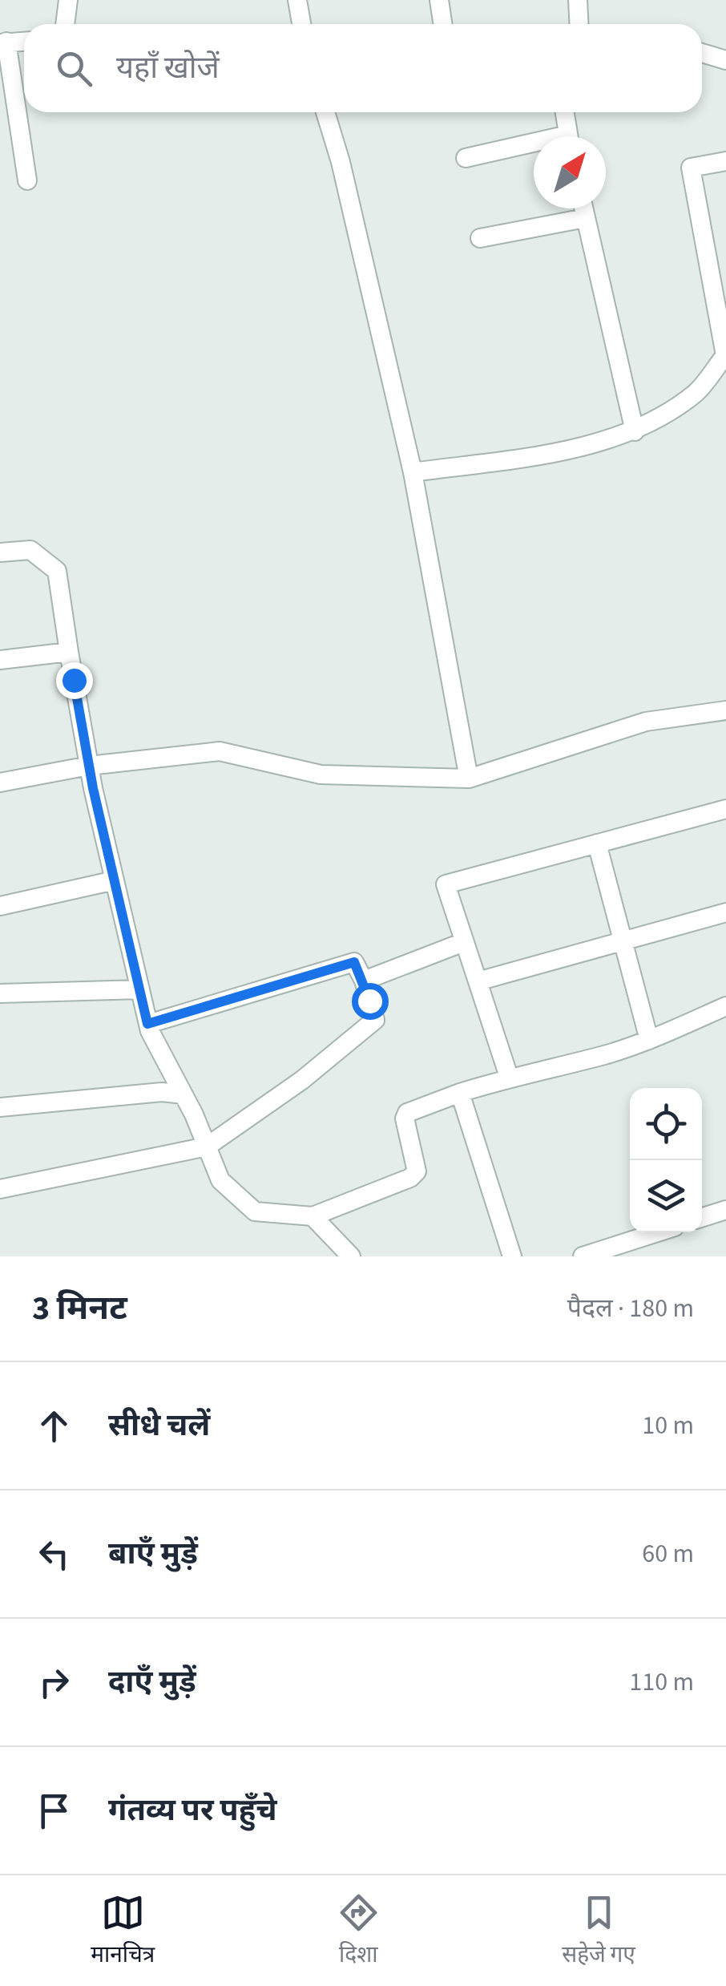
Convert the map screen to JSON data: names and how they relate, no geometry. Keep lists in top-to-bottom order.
{
  "north": "top right",
  "page": {
    "search": "यहाँ खोजें",
    "heading": ["3 मिनट", "पैदल · 180 m"],
    "list": [
      ["सीधे चलें", "10 m"],
      ["बाएँ मुड़ें", "60 m"],
      ["दाएँ मुड़ें", "110 m"],
      "गंतव्य पर पहुँचे"
    ],
    "nav": ["मानचित्र", "दिशा", "सहेजे गए"]
  }
}
